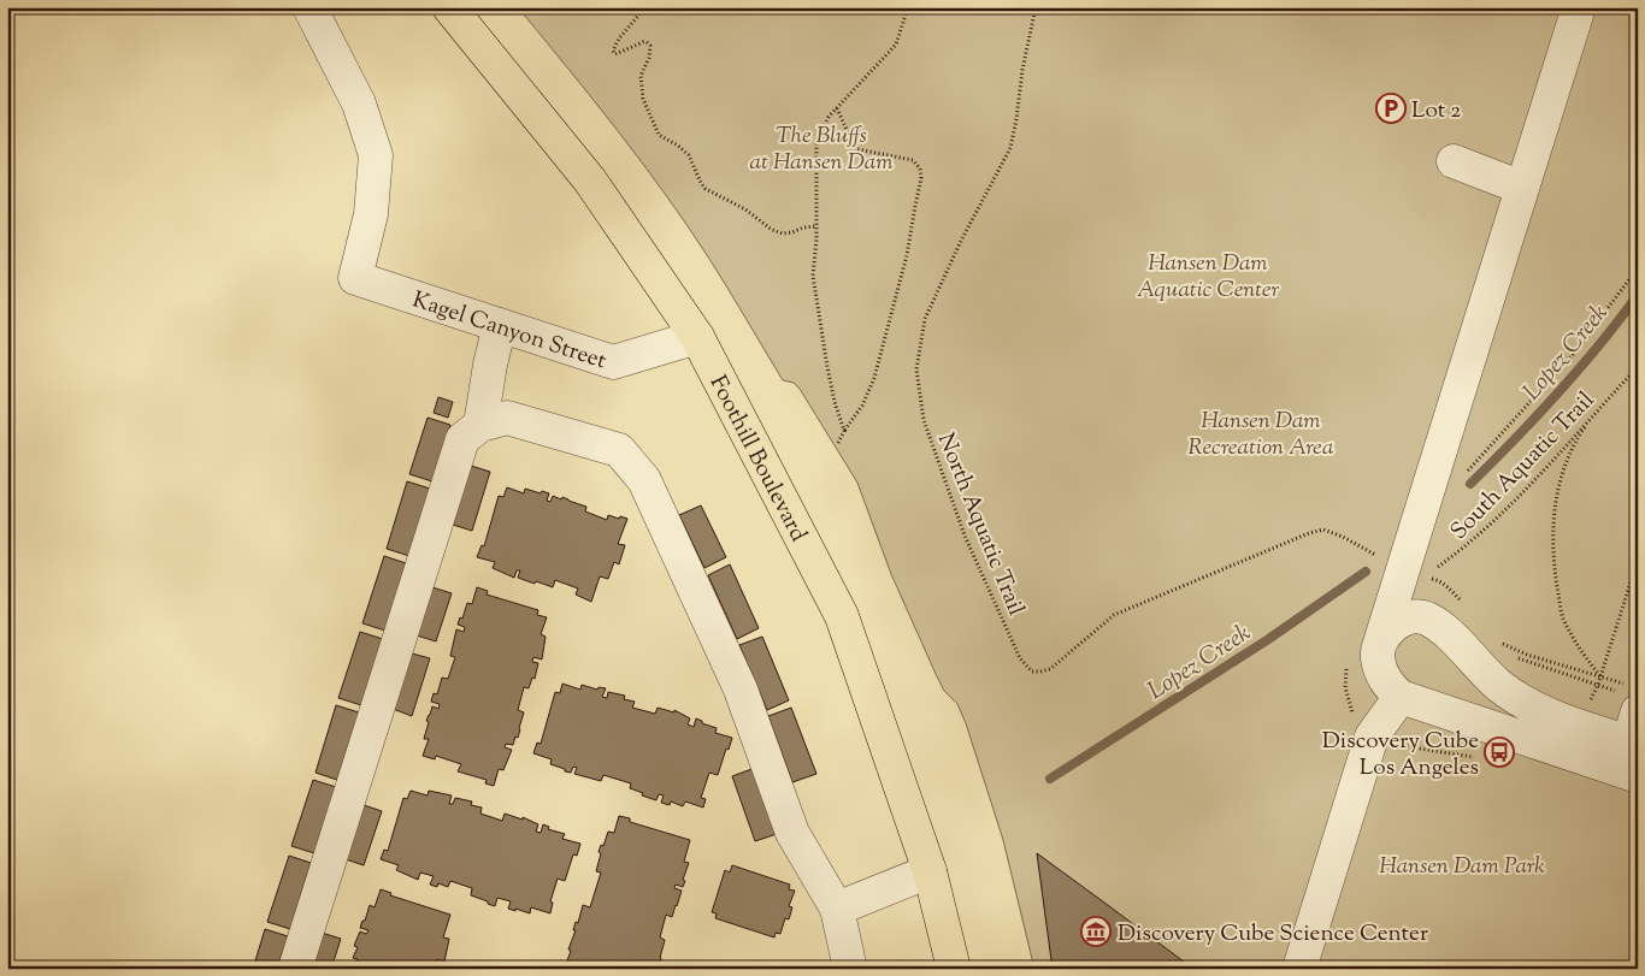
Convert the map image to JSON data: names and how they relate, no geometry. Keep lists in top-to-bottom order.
{
  "streets": {
    "main road": ["Foothill Boulevard"],
    "street": ["Kagel Canyon Street"],
    "path": ["South Aquatic Trail", "North Aquatic Trail"]
  },
  "crossings": [
    ["Kagel Canyon Street", "Foothill Boulevard"]
  ],
  "water": ["Lopez Creek"],
  "parks": [
    "The Bluffs at Hansen Dam",
    "Hansen Dam Aquatic Center",
    "Hansen Dam Recreation Area",
    "Hansen Dam Park"
  ],
  "places": {
    "parking": ["Lot 2"],
    "bus stop": ["Discovery Cube Los Angeles"],
    "museum": ["Discovery Cube Science Center"]
  }
}
